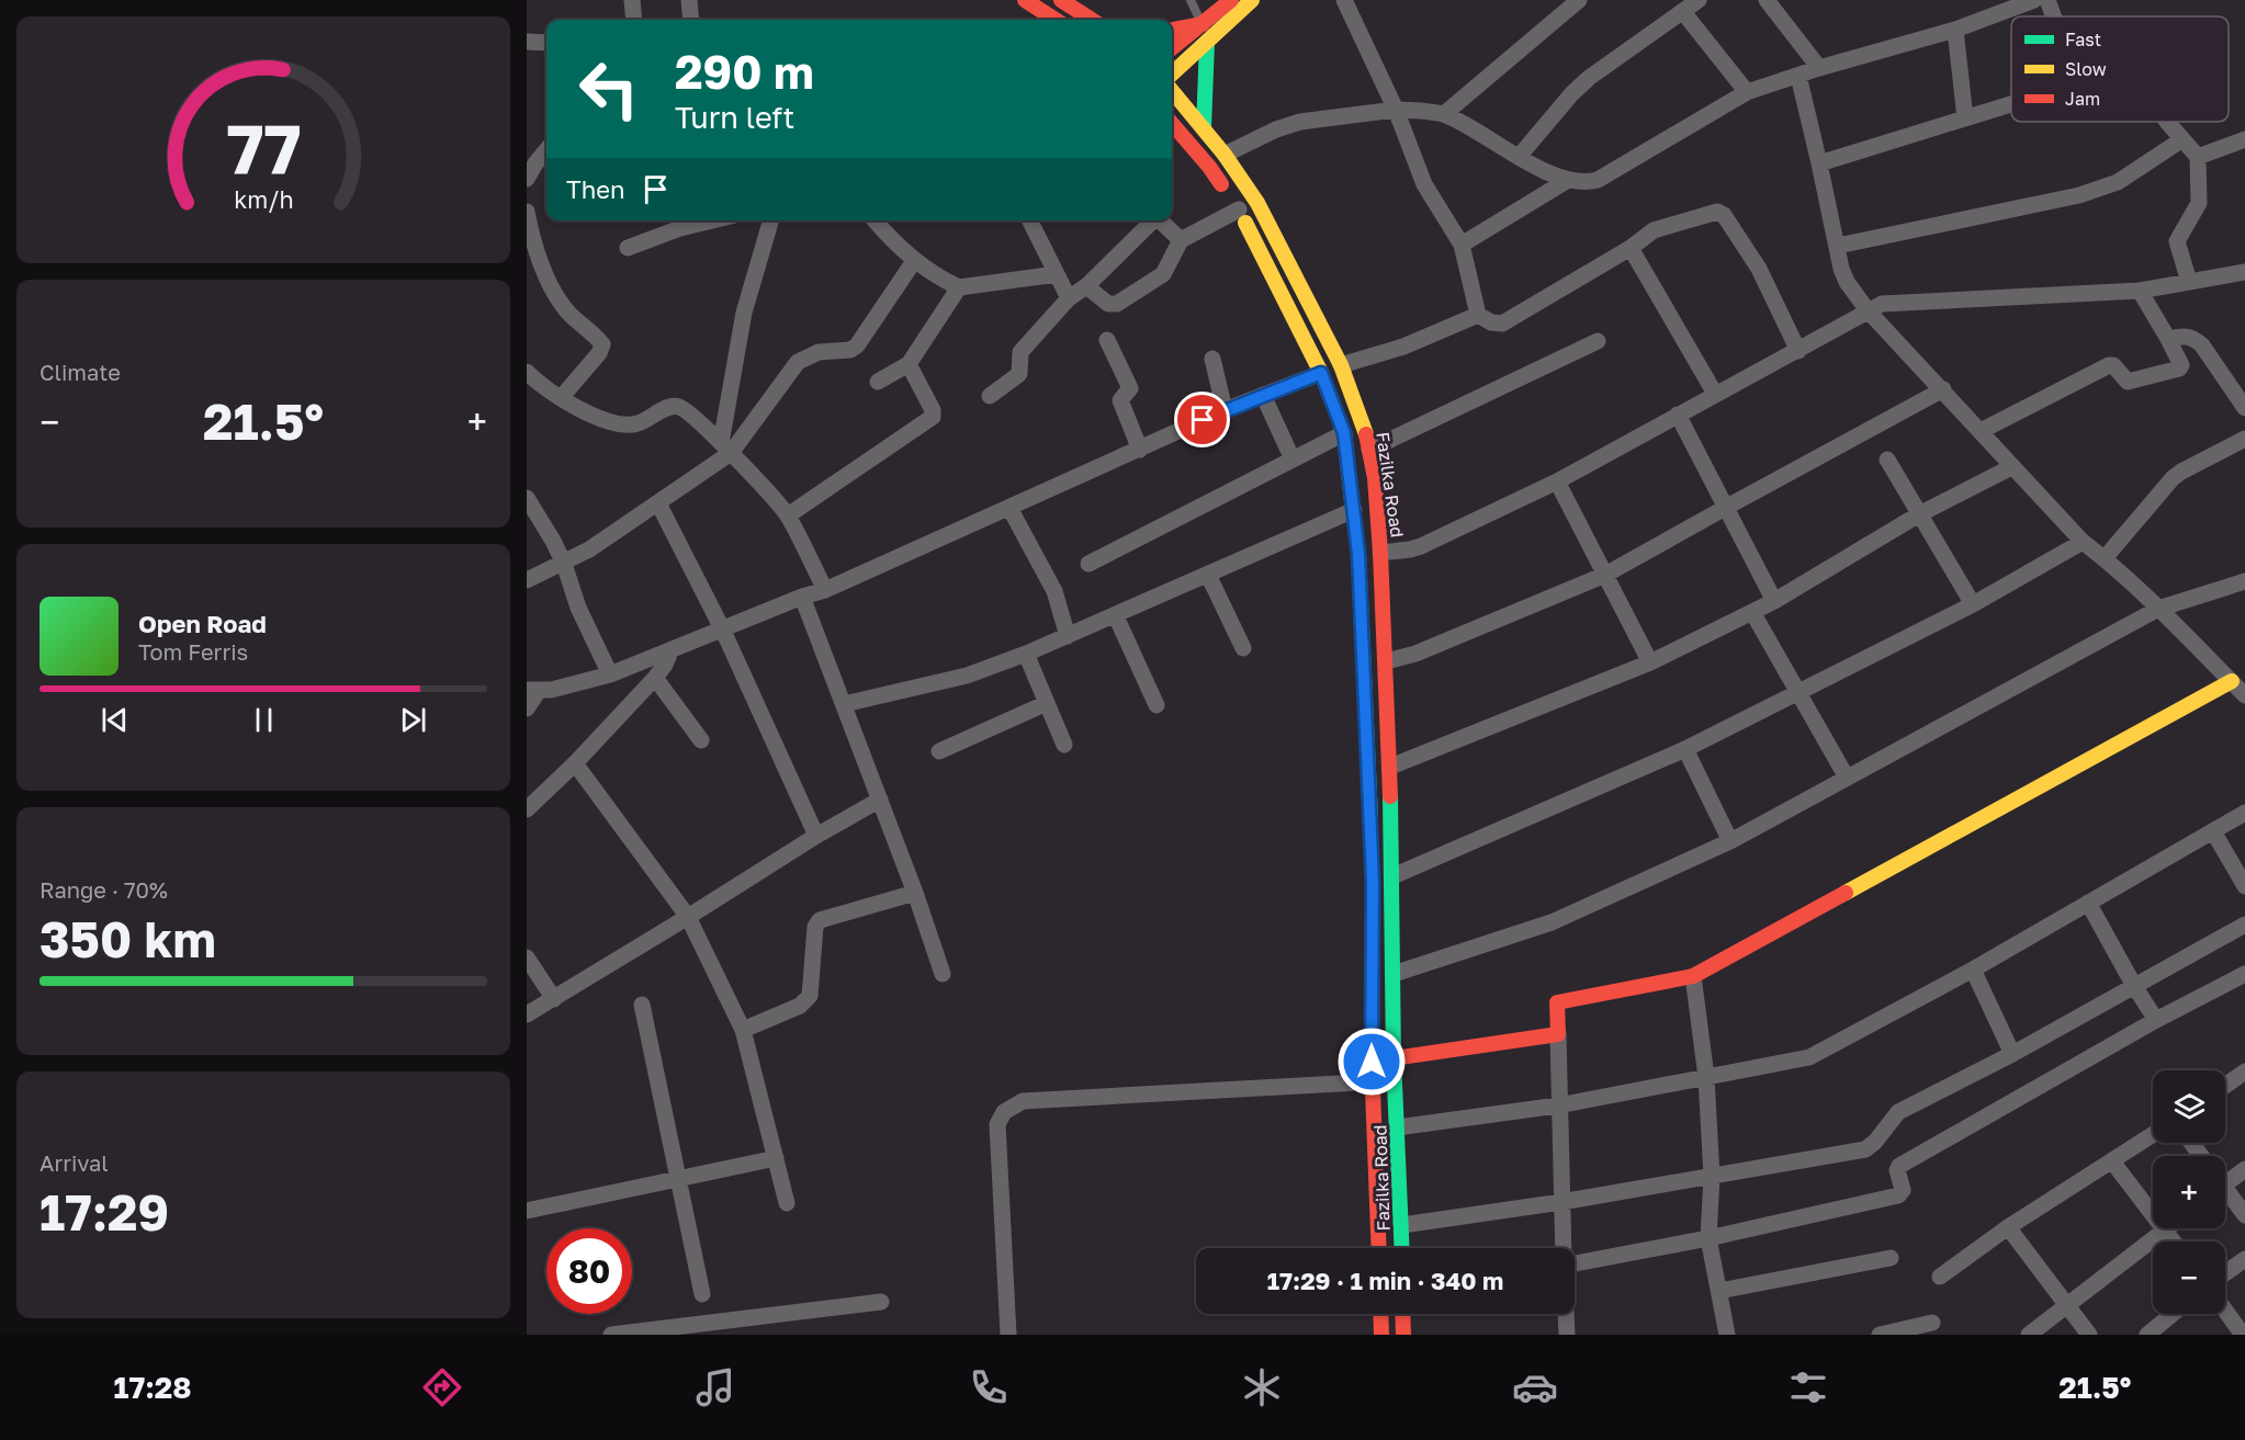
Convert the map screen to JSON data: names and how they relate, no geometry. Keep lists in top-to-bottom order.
{
  "streets": {
    "main road": ["Fazilka Road"]
  },
  "legend": ["Fast", "Slow", "Jam"],
  "page": {
    "turn": ["290 m", "Turn left"],
    "then": "Then",
    "tile": [
      "Climate",
      ["Range · 70%", "350 km"],
      ["Arrival", "17:29"]
    ],
    "heat": ["−", "21.5°", "+"],
    "song": ["Open Road", "Tom Ferris"],
    "map_buttons": ["+", "−"],
    "limit": "80",
    "trip": "17:29 · 1 min · 340 m",
    "tabs": ["17:28", "21.5°"],
    "gauge": ["77", "km/h"]
  }
}
